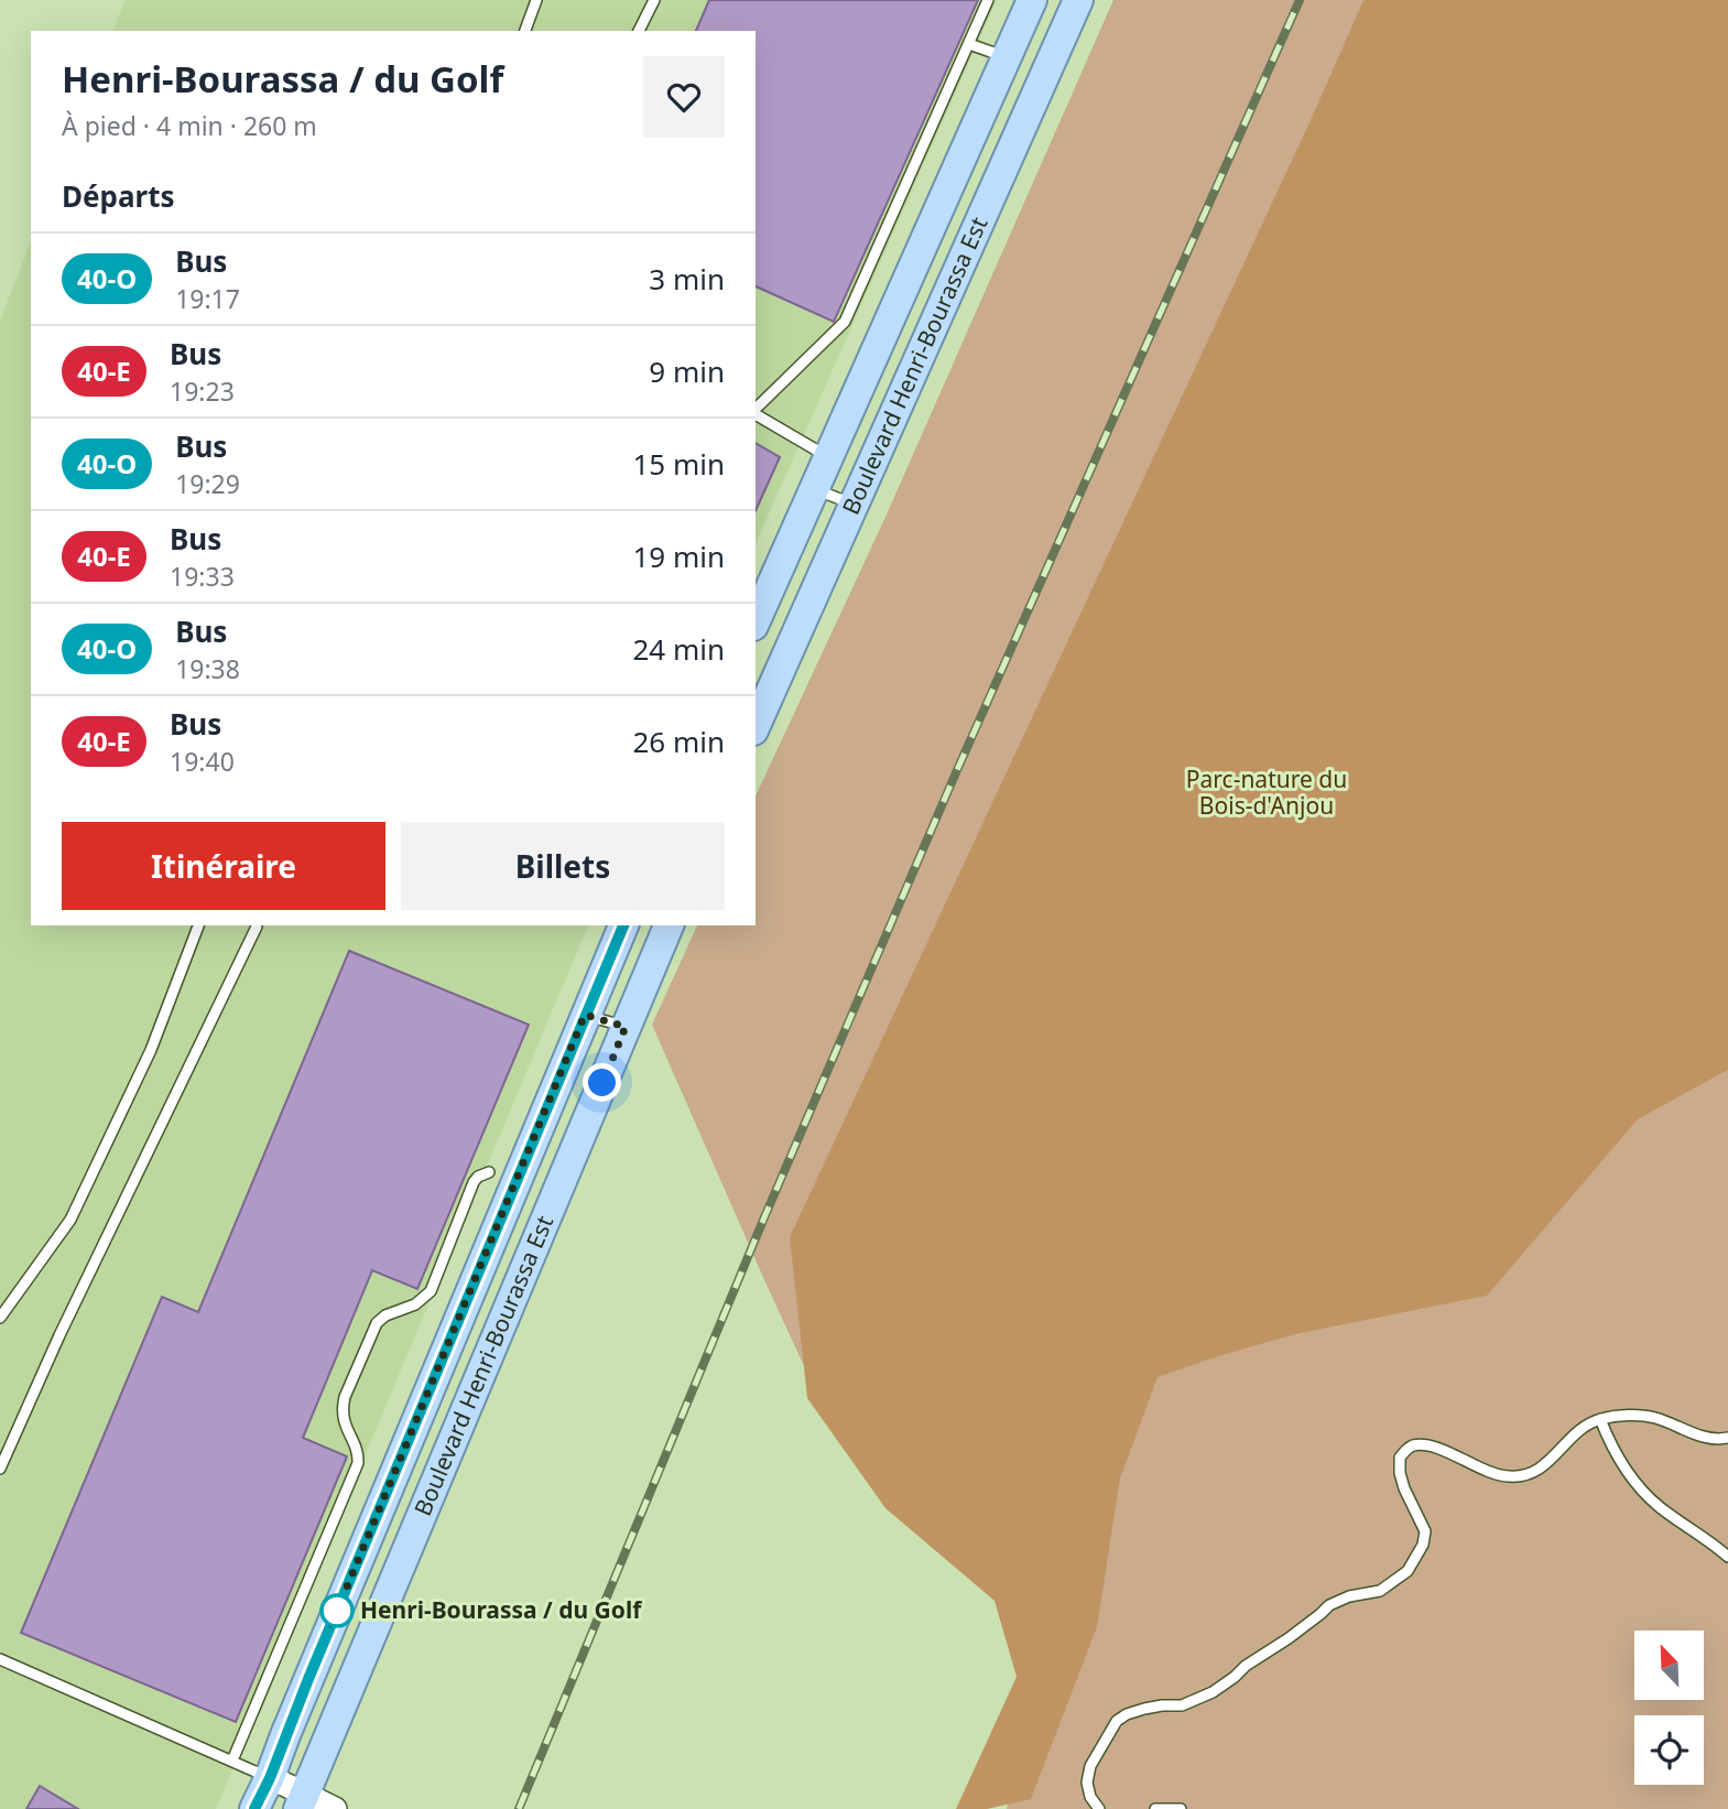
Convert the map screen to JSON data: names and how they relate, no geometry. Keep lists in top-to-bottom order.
{
  "streets": {
    "main road": ["Boulevard Henri-Bourassa Est"]
  },
  "parks": ["Parc-nature du Bois-d'Anjou"],
  "places": ["Henri-Bourassa / du Golf"],
  "lines": ["bus line 40-O"],
  "north": "top left",
  "page": {
    "heading": [
      ["Henri-Bourassa / du Golf", "À pied · 4 min · 260 m"],
      "Départs"
    ],
    "list": [
      {
        "mark": "40-O",
        "name": "Bus",
        "note": "19:17",
        "value": "3 min"
      },
      {
        "mark": "40-E",
        "name": "Bus",
        "note": "19:23",
        "value": "9 min"
      },
      {
        "mark": "40-O",
        "name": "Bus",
        "note": "19:29",
        "value": "15 min"
      },
      {
        "mark": "40-E",
        "name": "Bus",
        "note": "19:33",
        "value": "19 min"
      },
      {
        "mark": "40-O",
        "name": "Bus",
        "note": "19:38",
        "value": "24 min"
      },
      {
        "mark": "40-E",
        "name": "Bus",
        "note": "19:40",
        "value": "26 min"
      }
    ],
    "buttons": ["Itinéraire", "Billets"]
  }
}
